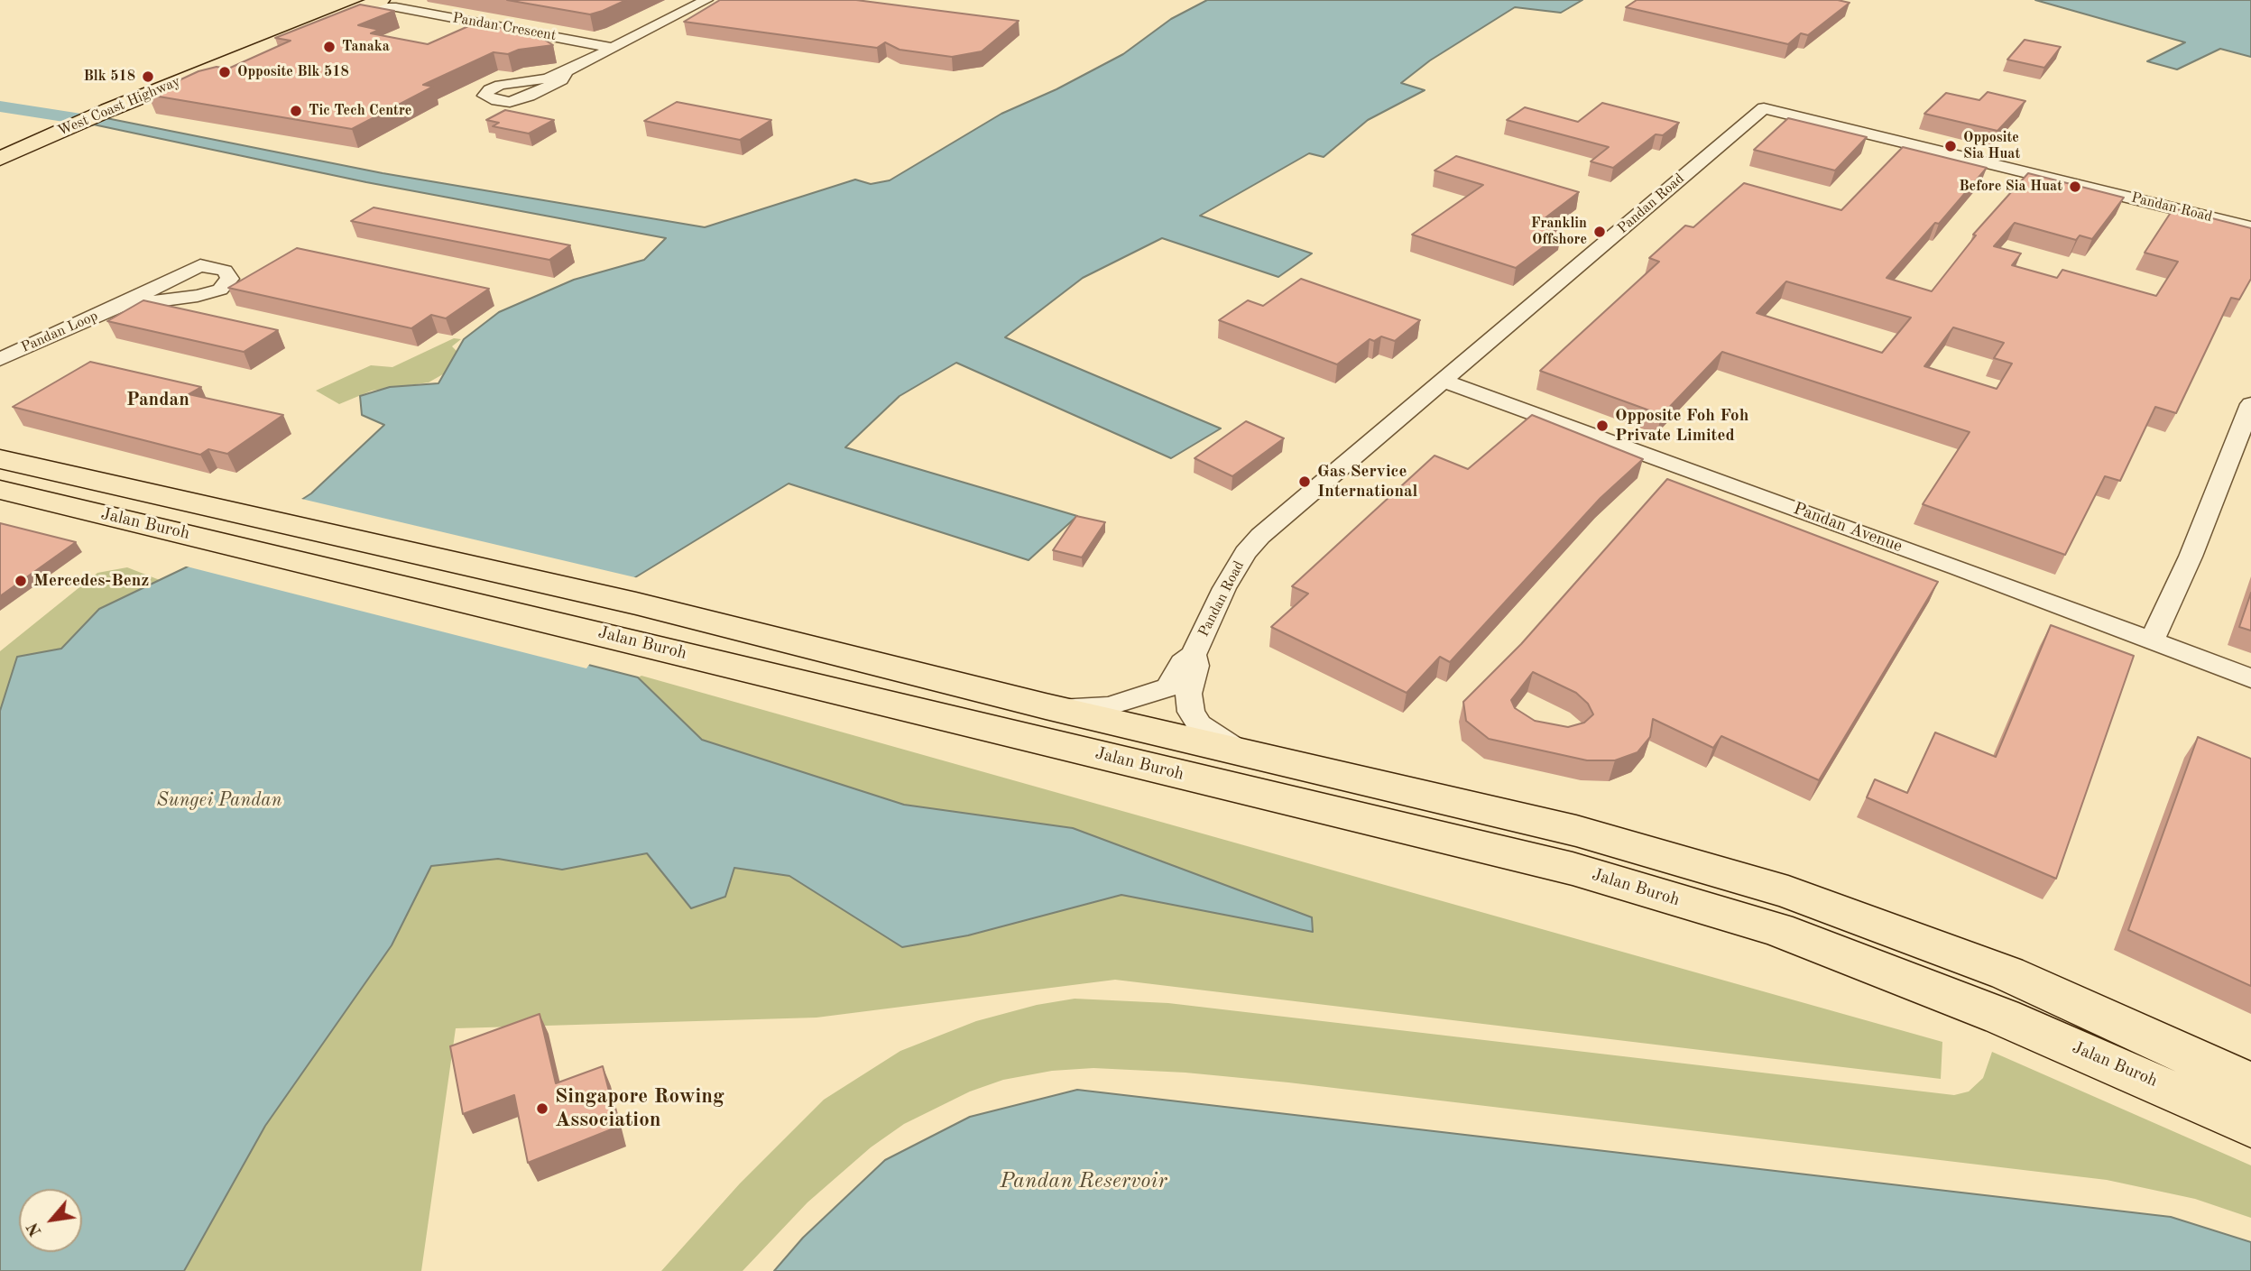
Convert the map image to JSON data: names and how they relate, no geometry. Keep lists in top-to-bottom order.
{
  "streets": {
    "highway": ["West Coast Highway", "Jalan Buroh"],
    "street": [
      "Pandan Crescent",
      "Pandan Road",
      "Pandan Loop",
      "Pandan Avenue"
    ]
  },
  "crossings": [
    ["Pandan Crescent", "West Coast Highway"],
    ["Pandan Road", "Jalan Buroh"],
    ["Pandan Road", "Pandan Avenue"]
  ],
  "districts": ["Pandan"],
  "water": ["Sungei Pandan", "Pandan Reservoir"],
  "places": [
    "Tanaka",
    "Opposite Blk 518",
    "Blk 518",
    "Tic Tech Centre",
    "Opposite Sia Huat",
    "Before Sia Huat",
    "Franklin Offshore",
    "Opposite Foh Foh Private Limited",
    "Gas Service International",
    "Mercedes-Benz",
    "Singapore Rowing Association"
  ],
  "north": "bottom left"
}
